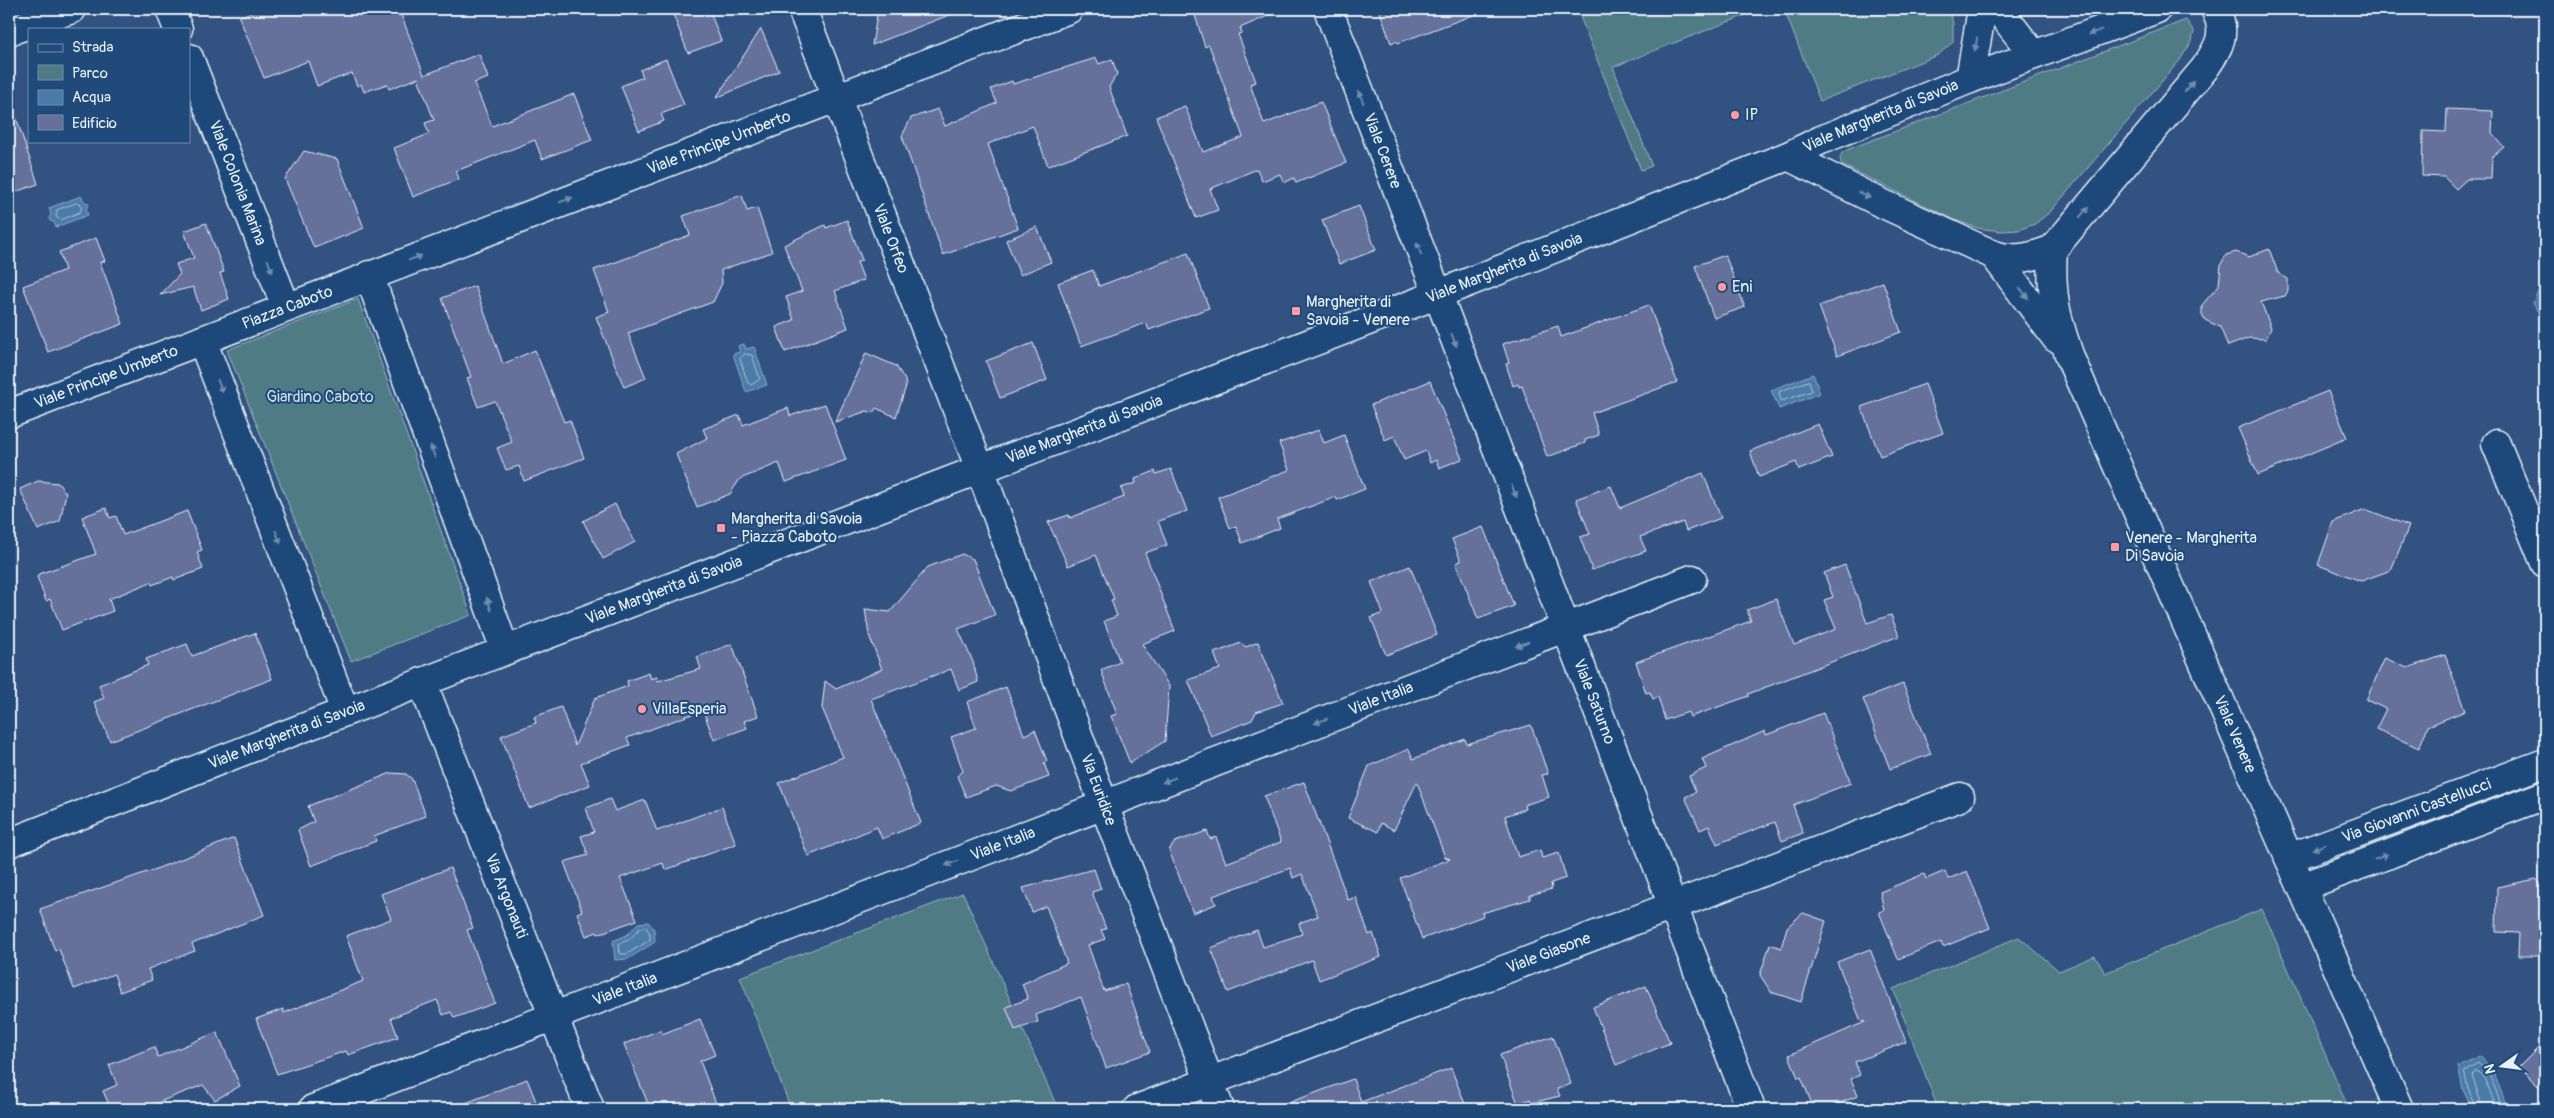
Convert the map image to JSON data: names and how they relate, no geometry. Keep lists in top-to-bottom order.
{
  "streets": {
    "street": [
      "Viale Margherita di Savoia",
      "Viale Principe Umberto",
      "Viale Cerere",
      "Viale Colonia Marina",
      "Viale Orfeo",
      "Piazza Caboto",
      "Viale Italia",
      "Viale Saturno",
      "Viale Venere",
      "Via Euridice",
      "Via Giovanni Castellucci",
      "Via Argonauti",
      "Viale Giasone"
    ]
  },
  "crossings": [
    ["Viale Margherita di Savoia", "Viale Cerere"],
    ["Viale Margherita di Savoia", "Viale Orfeo"],
    ["Viale Margherita di Savoia", "Viale Saturno"],
    ["Viale Margherita di Savoia", "Via Euridice"],
    ["Viale Margherita di Savoia", "Via Argonauti"],
    ["Viale Principe Umberto", "Viale Orfeo"],
    ["Viale Principe Umberto", "Piazza Caboto"],
    ["Viale Cerere", "Viale Saturno"],
    ["Viale Colonia Marina", "Piazza Caboto"],
    ["Viale Orfeo", "Via Euridice"],
    ["Viale Italia", "Viale Saturno"],
    ["Viale Italia", "Via Euridice"],
    ["Viale Italia", "Via Argonauti"],
    ["Viale Saturno", "Viale Giasone"],
    ["Viale Venere", "Via Giovanni Castellucci"],
    ["Via Euridice", "Viale Giasone"]
  ],
  "one_way": [
    "Viale Principe Umberto",
    "Viale Cerere",
    "Viale Colonia Marina",
    "Viale Italia",
    "Viale Saturno"
  ],
  "parks": ["Giardino Caboto"],
  "places": {
    "other": ["IP", "Eni", "VillaEsperia"],
    "transit": ["Margherita di Savoia - Venere", "Margherita di Savoia - Piazza Caboto", "Venere - Margherita Di Savoia"]
  },
  "legend": [
    "Strada",
    "Parco",
    "Acqua",
    "Edificio"
  ],
  "north": "left"
}
